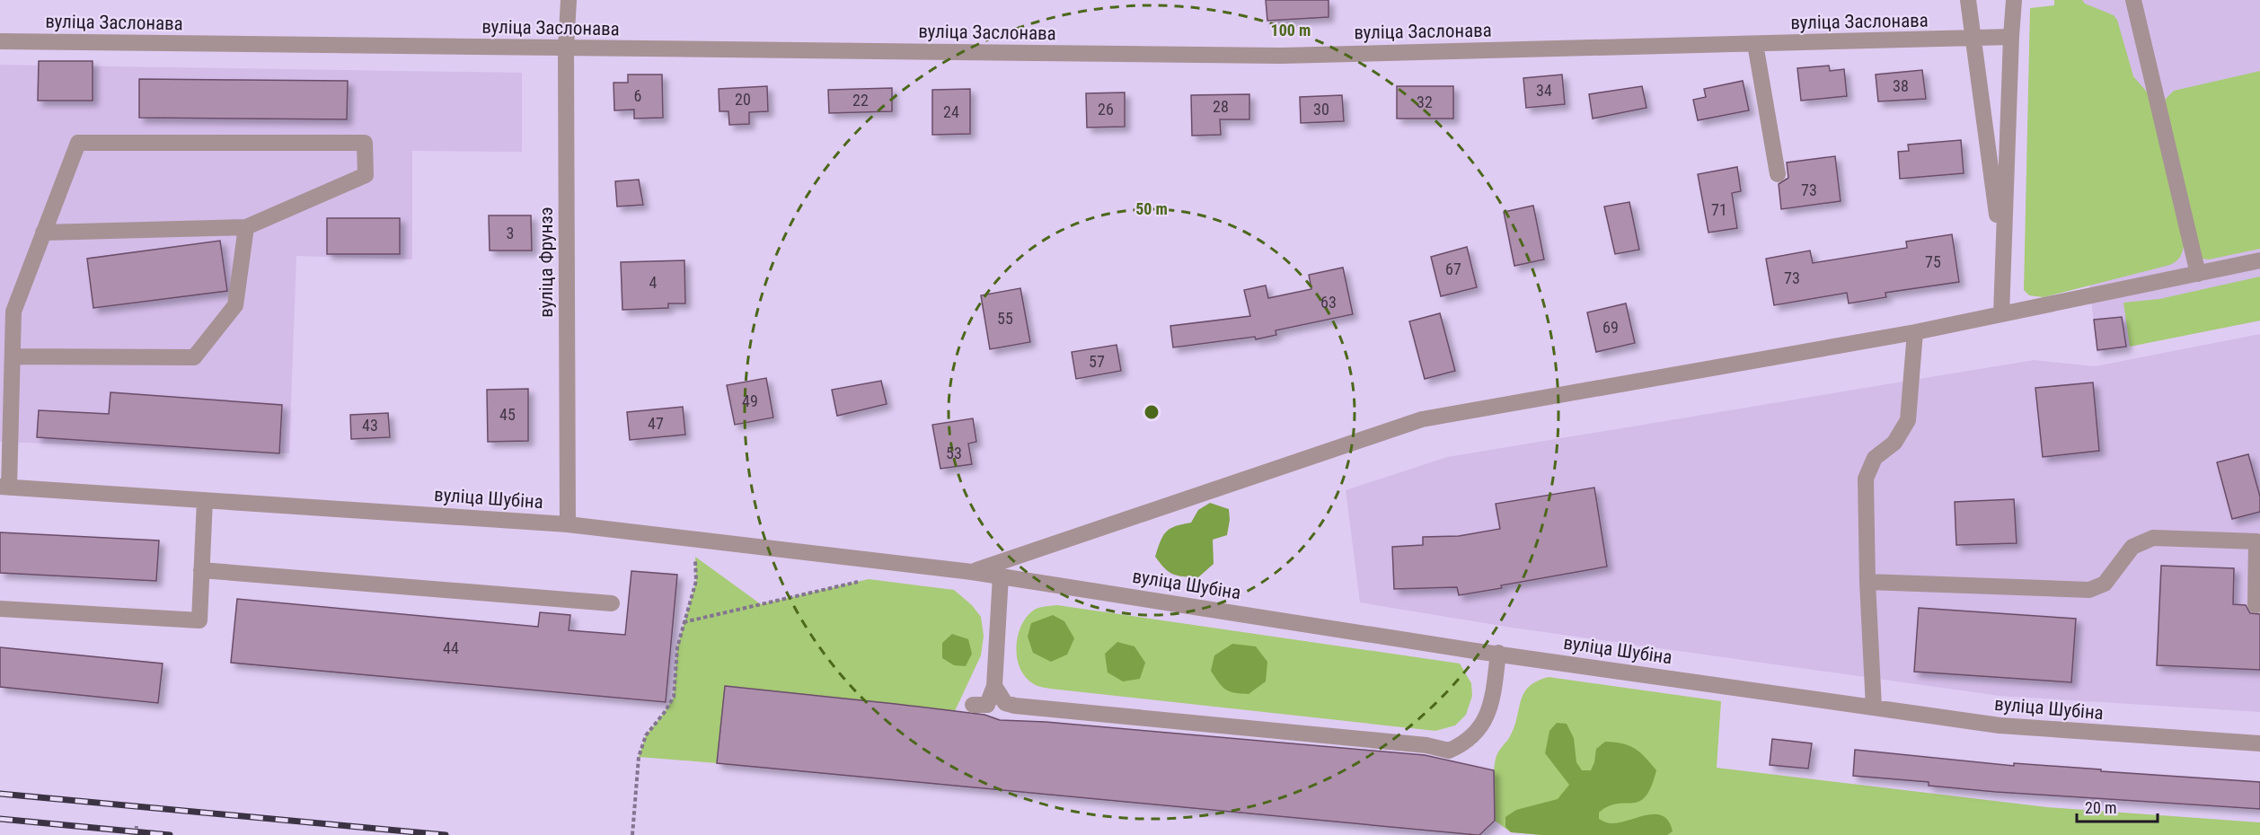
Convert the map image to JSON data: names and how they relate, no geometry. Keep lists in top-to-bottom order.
{
  "streets": {
    "street": ["вуліца Заслонава", "вуліца Фрунзэ", "вуліца Шубіна"]
  },
  "crossings": [
    ["вуліца Заслонава", "вуліца Фрунзэ"],
    ["вуліца Фрунзэ", "вуліца Шубіна"]
  ],
  "house_numbers": [
    "38",
    "34",
    "6",
    "20",
    "22",
    "32",
    "28",
    "26",
    "30",
    "24",
    "73",
    "71",
    "3",
    "75",
    "67",
    "73",
    "4",
    "63",
    "55",
    "69",
    "57",
    "49",
    "45",
    "47",
    "43",
    "53",
    "44"
  ],
  "scale_bar": "20 m",
  "rings": ["100 m", "50 m"]
}
